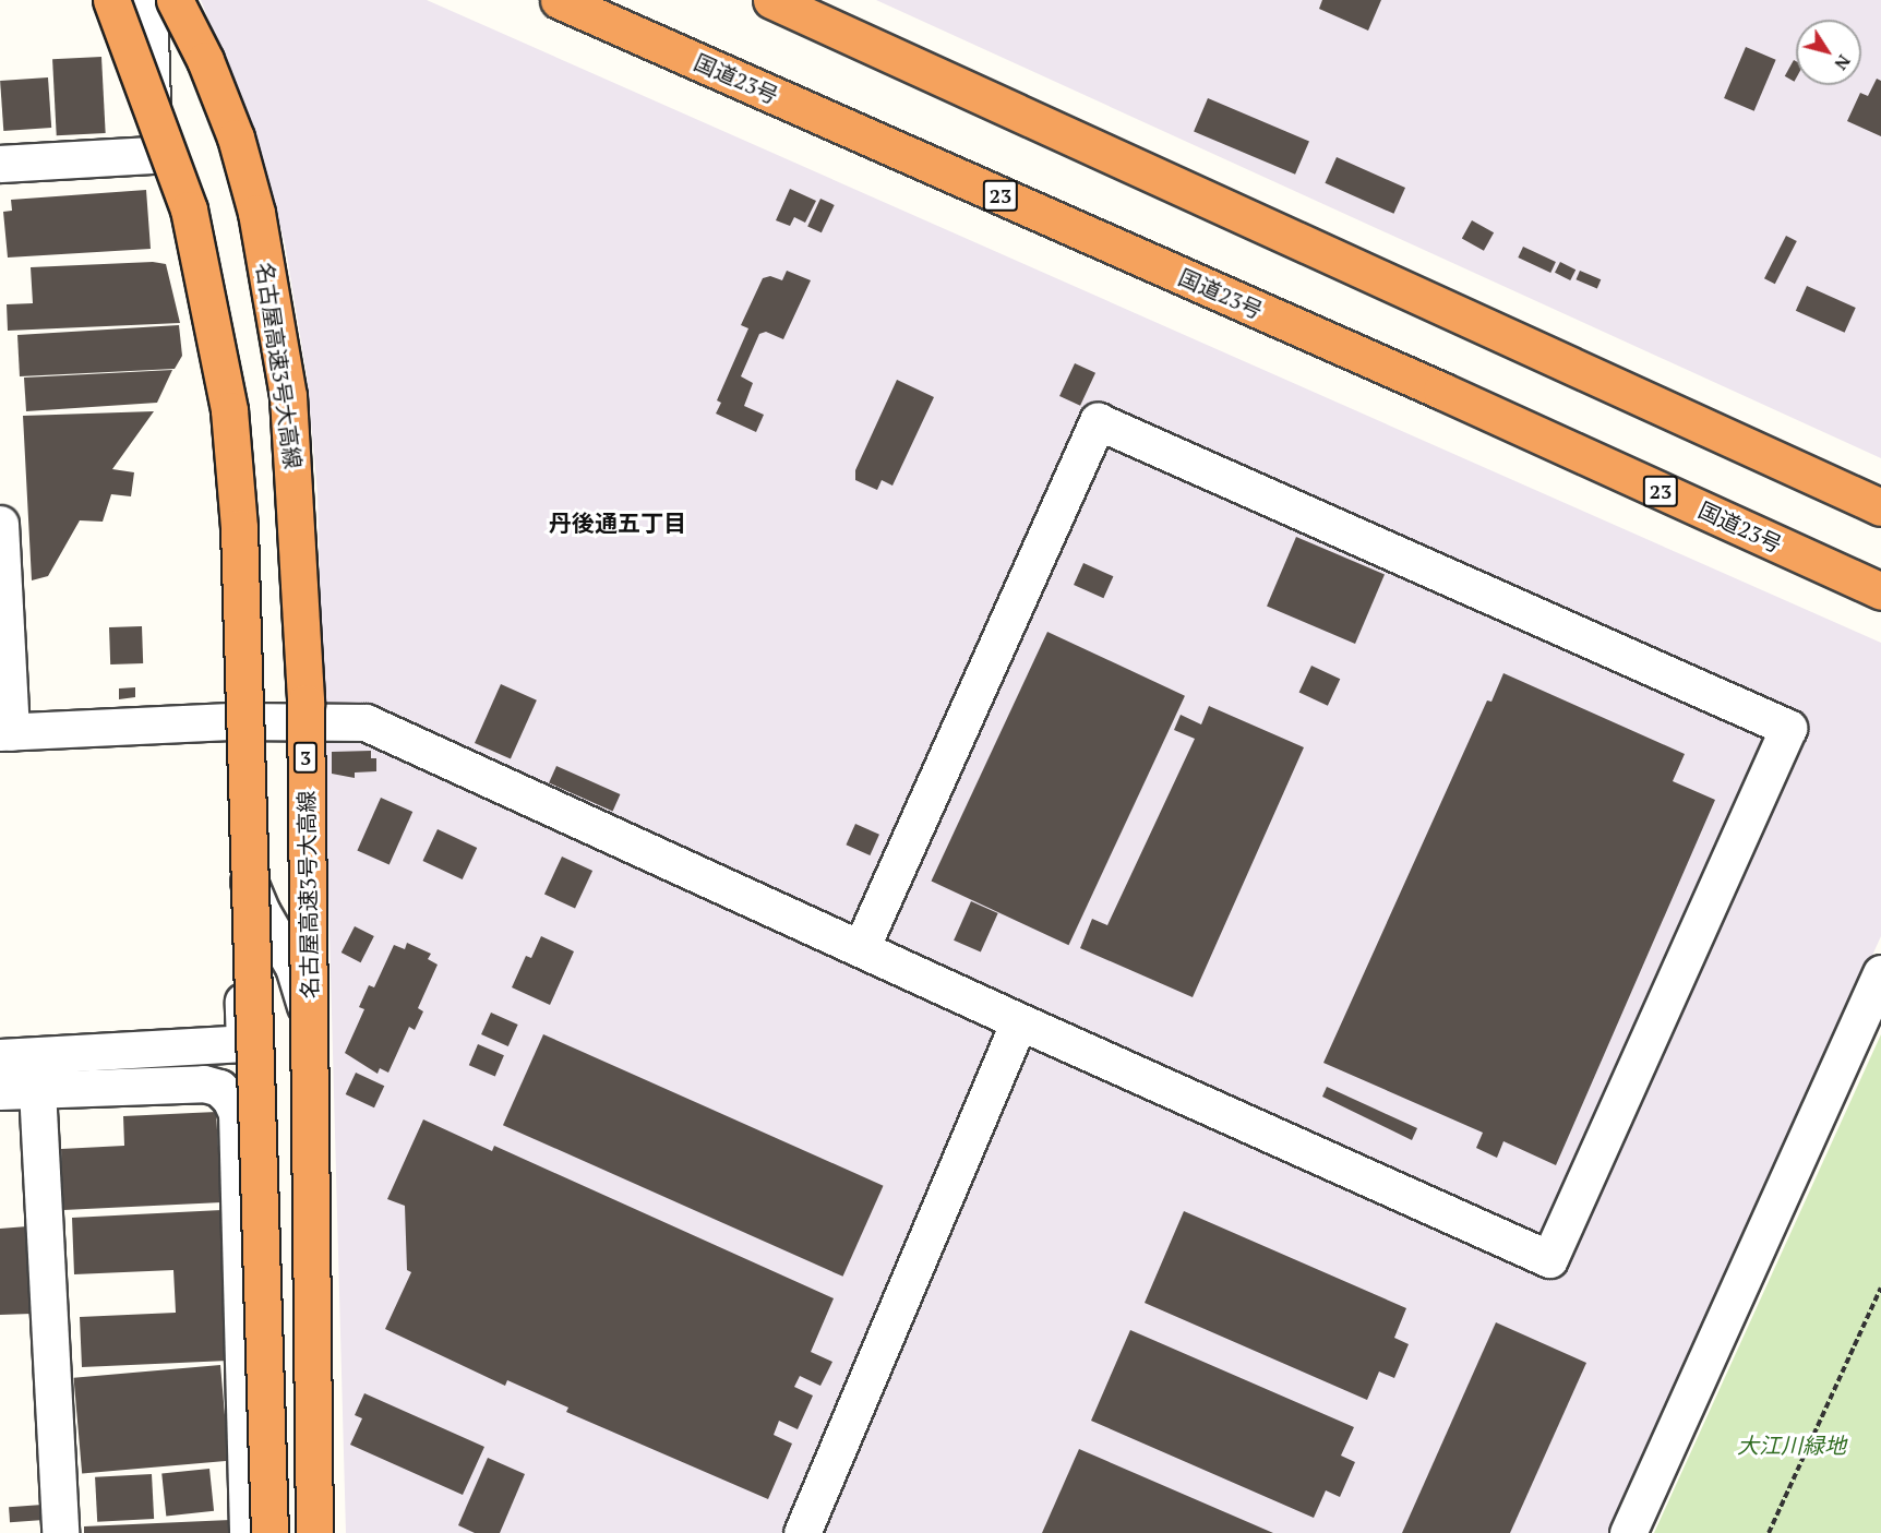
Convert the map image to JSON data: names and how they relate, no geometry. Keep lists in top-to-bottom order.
{
  "streets": {
    "highway": [
      "国道23号",
      "23",
      "名古屋高速3号大高線",
      "3"
    ]
  },
  "districts": ["丹後通五丁目"],
  "parks": ["大江川緑地"],
  "north": "bottom right"
}
